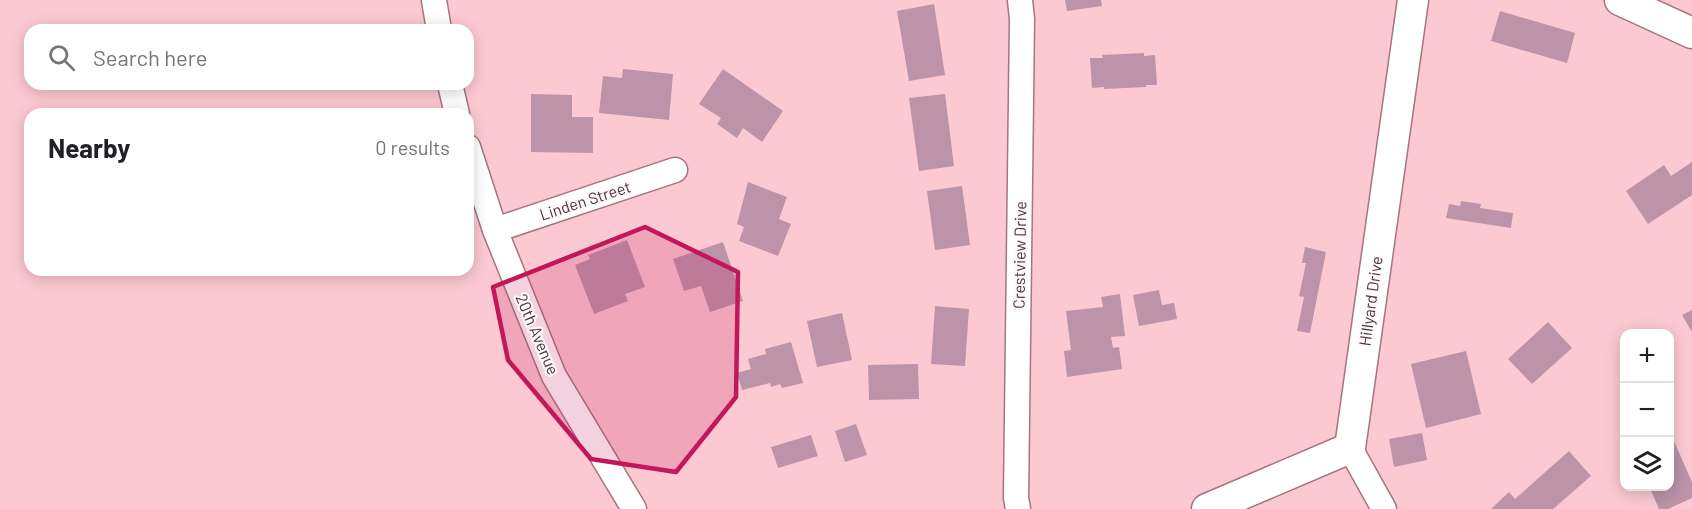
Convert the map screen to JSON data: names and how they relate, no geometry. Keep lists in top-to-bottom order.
{
  "streets": {
    "street": [
      "Linden Street",
      "Crestview Drive",
      "Hillyard Drive",
      "20th Avenue"
    ]
  },
  "crossings": [
    ["Linden Street", "20th Avenue"]
  ],
  "page": {
    "search": "Search here",
    "heading": ["Nearby", "0 results"],
    "map_buttons": ["+", "−"]
  }
}
